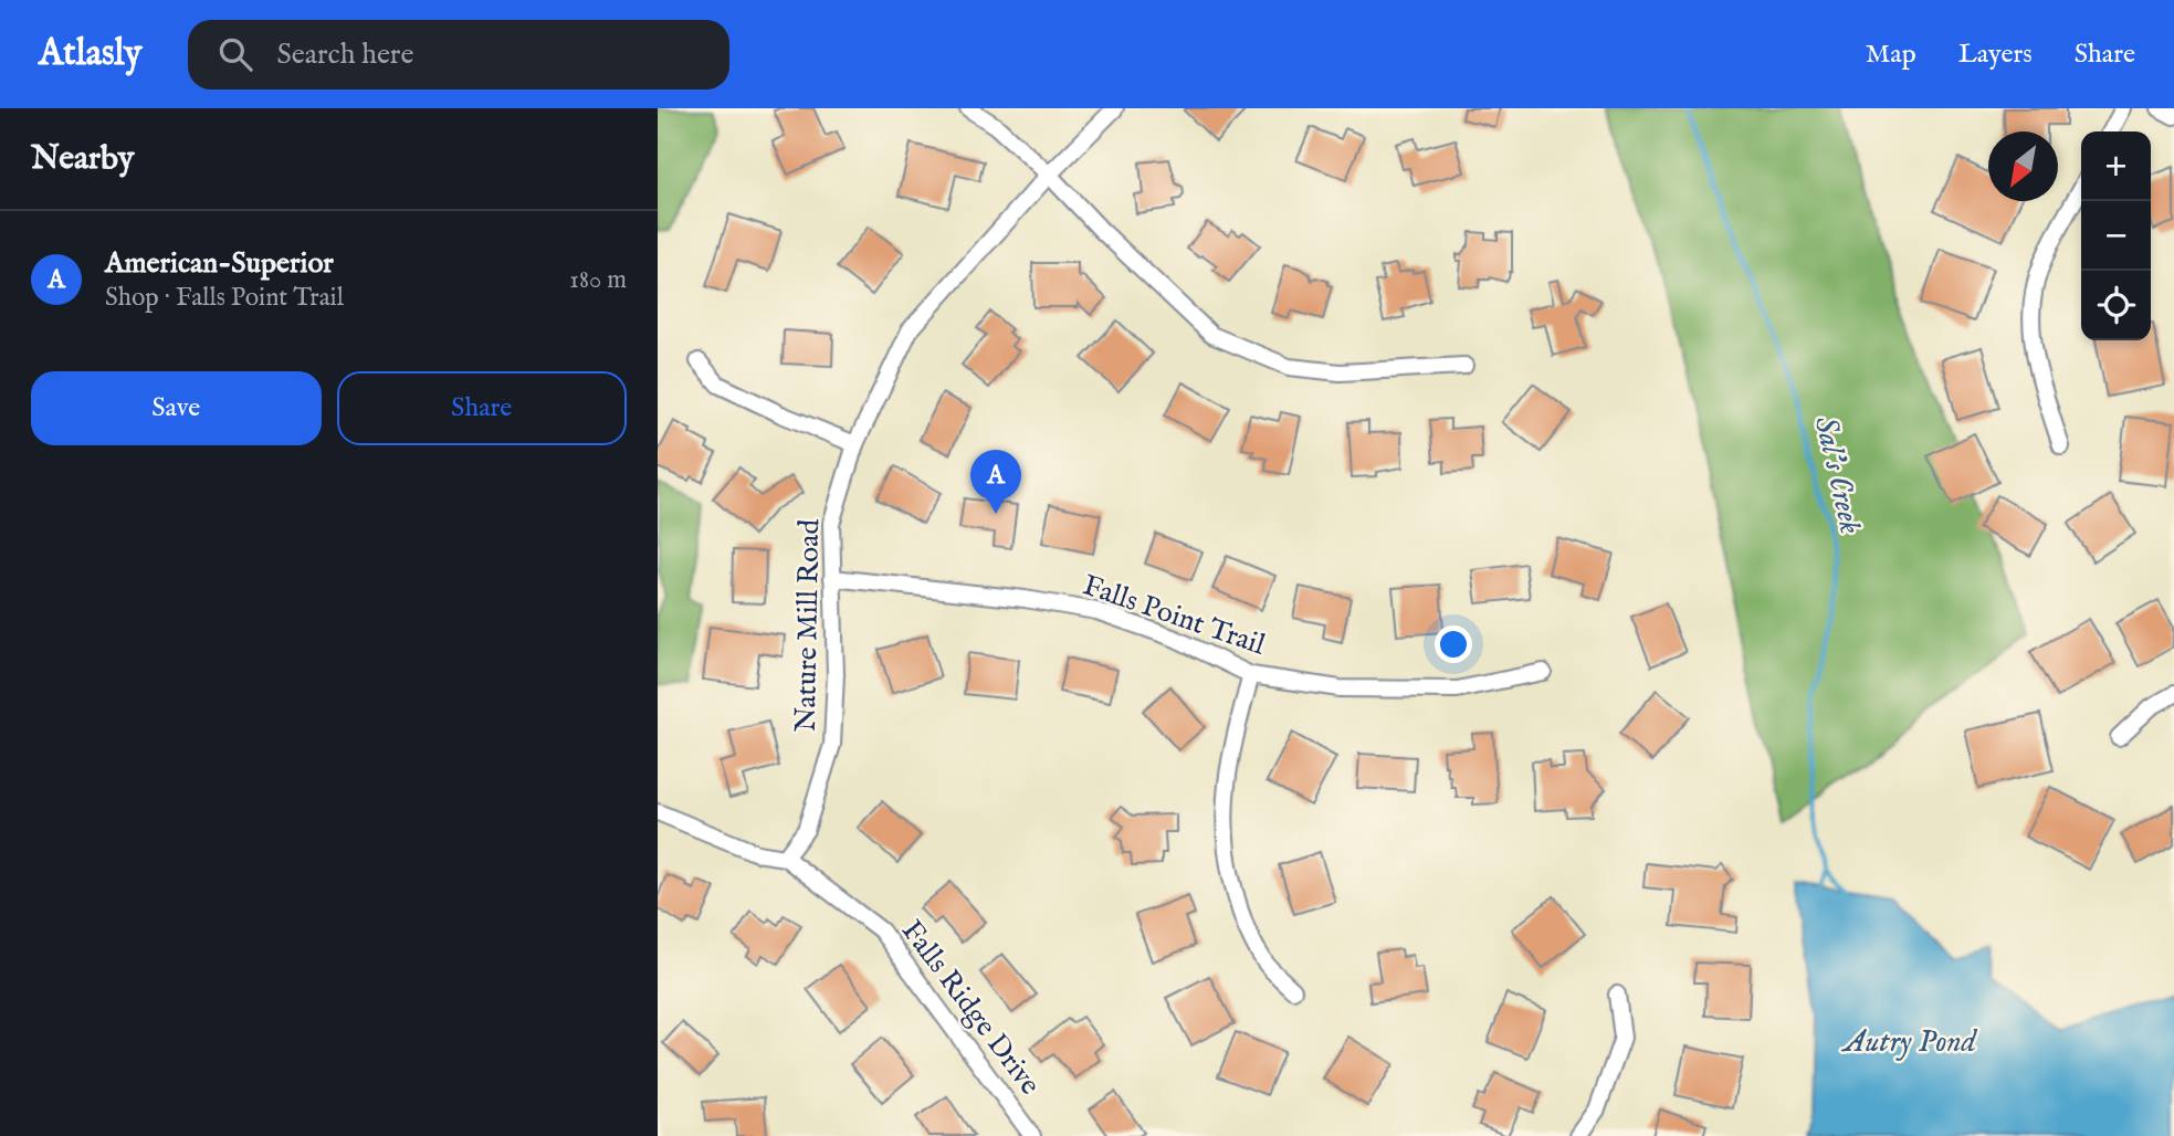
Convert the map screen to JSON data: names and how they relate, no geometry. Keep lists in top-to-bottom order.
{
  "streets": {
    "street": ["Falls Point Trail", "Nature Mill Road", "Falls Ridge Drive"]
  },
  "crossings": [
    ["Falls Point Trail", "Nature Mill Road"],
    ["Nature Mill Road", "Falls Ridge Drive"]
  ],
  "water": ["Sal's Creek", "Autry Pond"],
  "north": "bottom left",
  "page": {
    "header": "Atlasly",
    "search": "Search here",
    "nav": ["Map", "Layers", "Share"],
    "heading": "Nearby",
    "map_buttons": ["+", "−"],
    "list": [
      {
        "mark": "A",
        "name": "American-Superior",
        "note": "Shop · Falls Point Trail",
        "value": "180 m"
      }
    ],
    "buttons": ["Save", "Share"],
    "pins": "A"
  }
}
